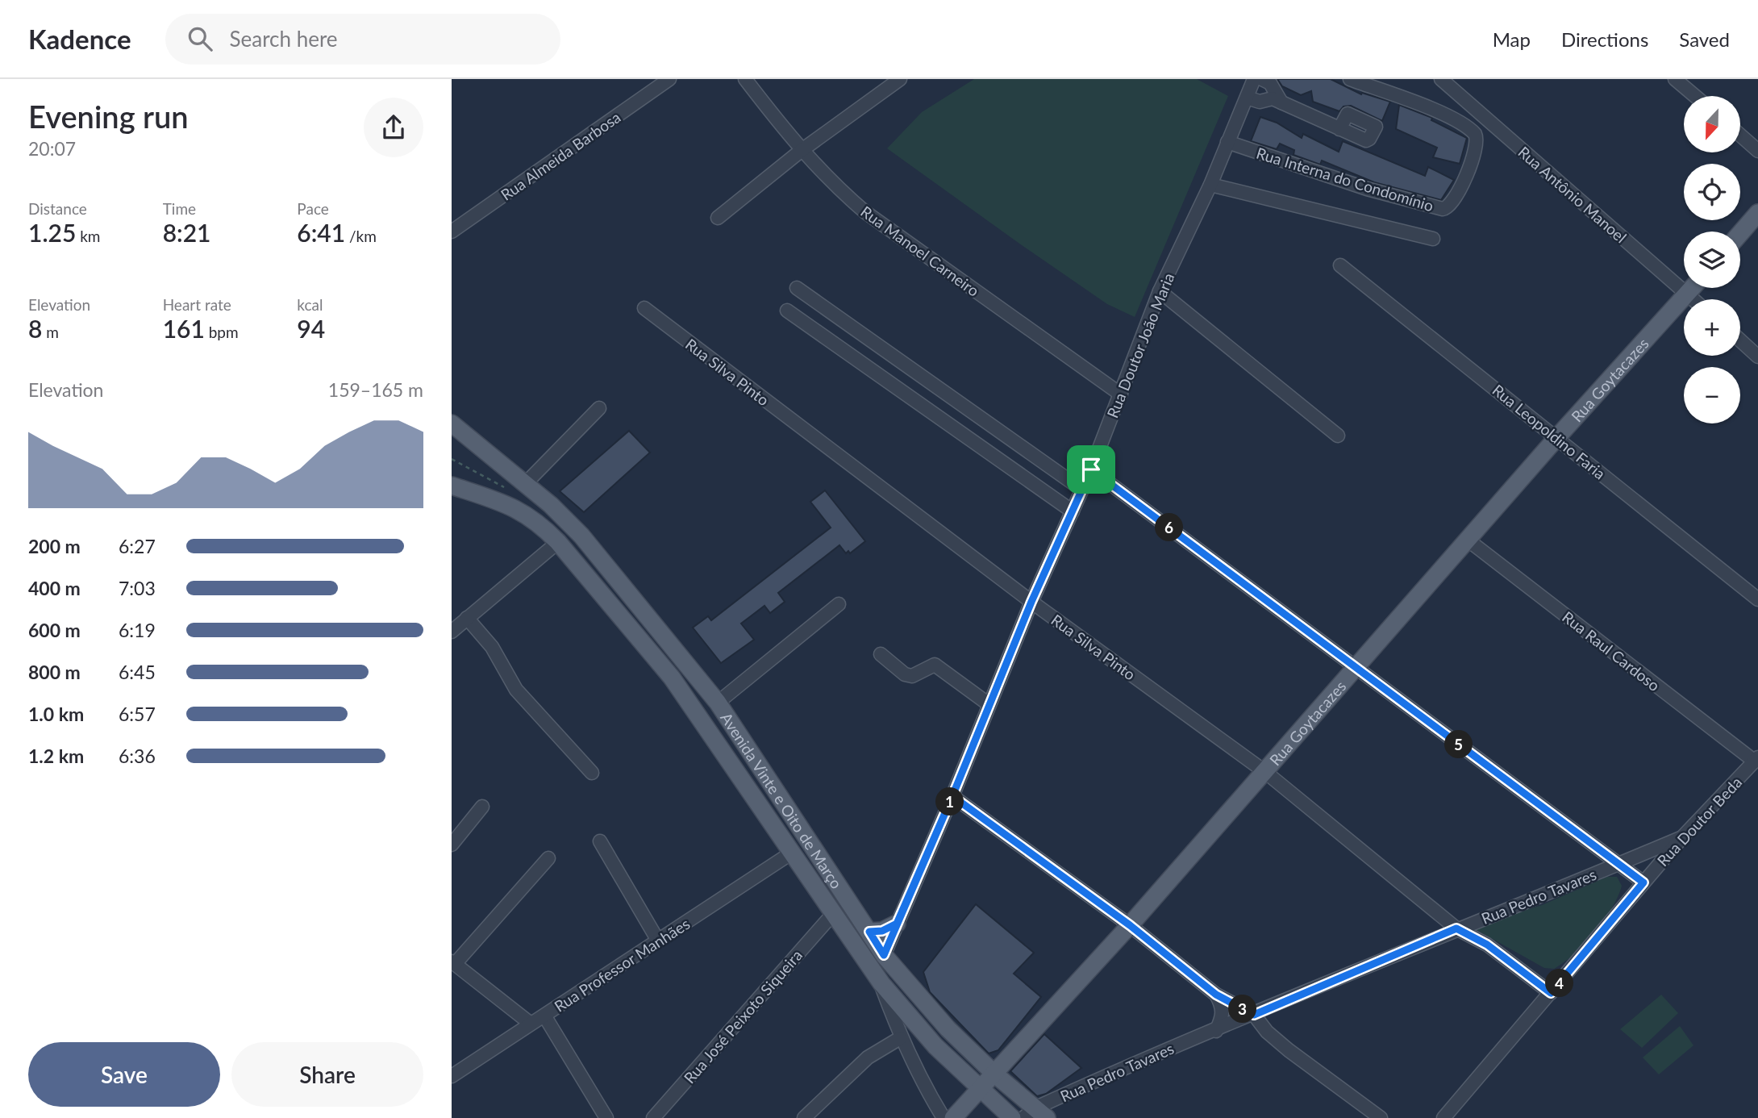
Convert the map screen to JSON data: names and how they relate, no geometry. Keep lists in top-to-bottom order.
{
  "streets": {
    "main road": ["Rua Goytacazes", "Avenida Vinte e Oito de Março"],
    "street": [
      "Rua Almeida Barbosa",
      "Rua Interna do Condomínio",
      "Rua Antônio Manoel",
      "Rua Manoel Carneiro",
      "Rua Doutor João Maria",
      "Rua Silva Pinto",
      "Rua Leopoldino Faria",
      "Rua Raul Cardoso",
      "Rua Doutor Beda",
      "Rua Pedro Tavares",
      "Rua Professor Manhães",
      "Rua José Peixoto Siqueira"
    ]
  },
  "crossings": [
    ["Rua Interna do Condomínio", "Rua Doutor João Maria"],
    ["Rua Antônio Manoel", "Rua Goytacazes"],
    ["Rua Manoel Carneiro", "Rua Doutor João Maria"],
    ["Rua Doutor João Maria", "Rua Silva Pinto"],
    ["Rua Doutor João Maria", "Avenida Vinte e Oito de Março"],
    ["Rua Silva Pinto", "Rua Goytacazes"],
    ["Rua Silva Pinto", "Rua Doutor Beda"],
    ["Rua Silva Pinto", "Rua Pedro Tavares"],
    ["Rua Goytacazes", "Rua Leopoldino Faria"],
    ["Rua Goytacazes", "Rua Raul Cardoso"],
    ["Rua Goytacazes", "Avenida Vinte e Oito de Março"],
    ["Rua Raul Cardoso", "Rua Doutor Beda"],
    ["Avenida Vinte e Oito de Março", "Rua Pedro Tavares"],
    ["Avenida Vinte e Oito de Março", "Rua Professor Manhães"],
    ["Avenida Vinte e Oito de Março", "Rua José Peixoto Siqueira"],
    ["Rua Doutor Beda", "Rua Pedro Tavares"]
  ],
  "north": "bottom",
  "page": {
    "header": "Kadence",
    "search": "Search here",
    "nav": ["Map", "Directions", "Saved"],
    "heading": ["Evening run", "20:07"],
    "map_buttons": ["+", "−"],
    "stats": [
      ["Distance", "1.25 km"],
      ["Time", "8:21"],
      ["Pace", "6:41 /km"],
      ["Elevation", "8 m"],
      ["Heart rate", "161 bpm"],
      ["kcal", "94"]
    ],
    "chart": ["Elevation", "159–165 m"],
    "pins": [
      "6",
      "5",
      "1",
      "4",
      "3"
    ],
    "list": [
      {
        "name": "200 m",
        "note": "6:27"
      },
      {
        "name": "400 m",
        "note": "7:03"
      },
      {
        "name": "600 m",
        "note": "6:19"
      },
      {
        "name": "800 m",
        "note": "6:45"
      },
      {
        "name": "1.0 km",
        "note": "6:57"
      },
      {
        "name": "1.2 km",
        "note": "6:36"
      }
    ],
    "buttons": ["Save", "Share"]
  }
}
